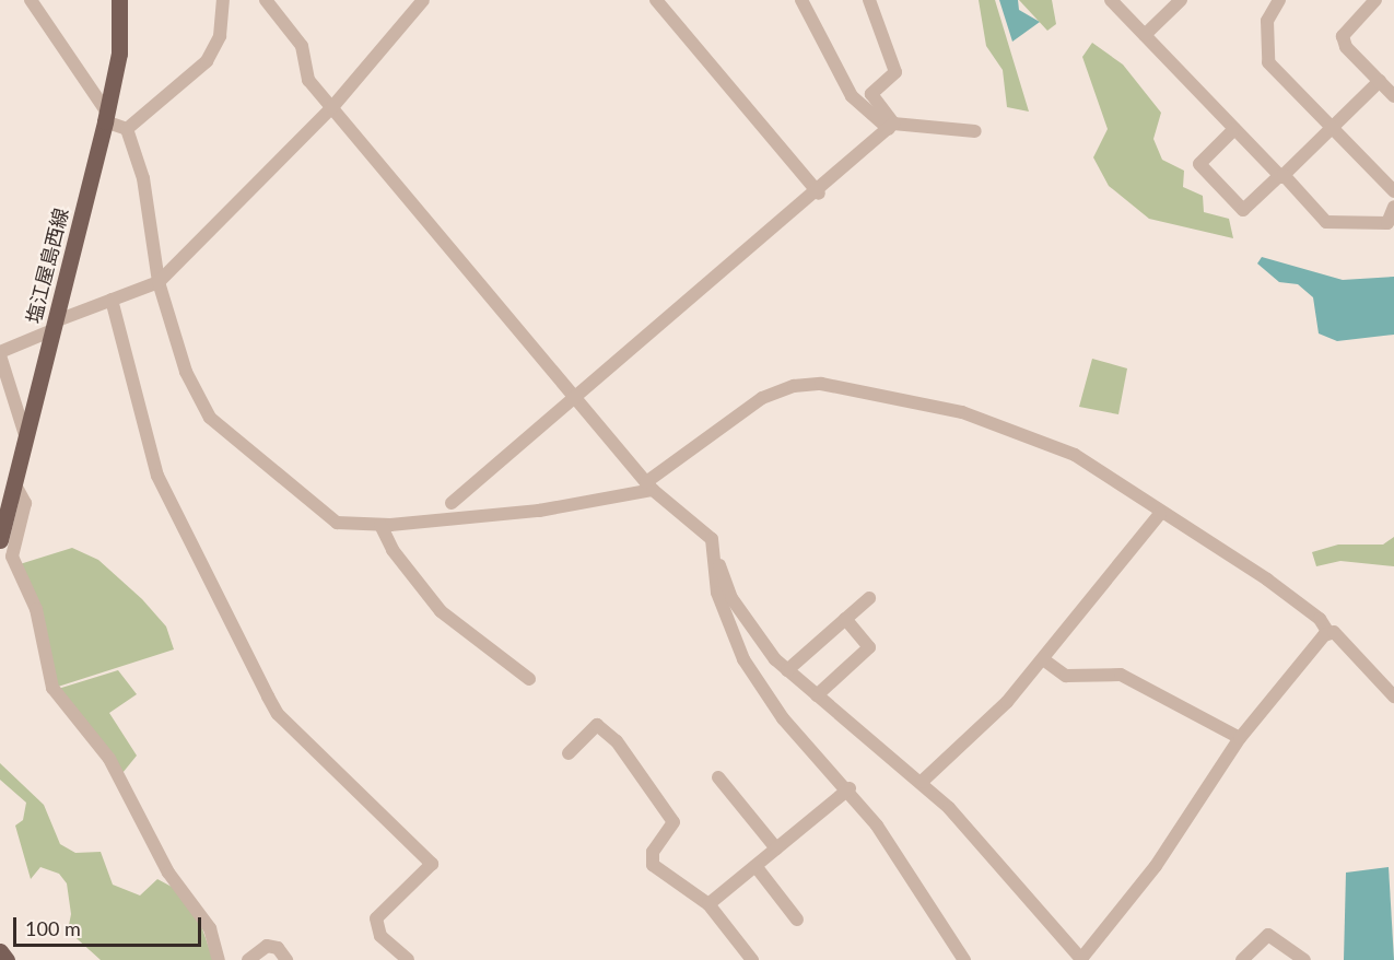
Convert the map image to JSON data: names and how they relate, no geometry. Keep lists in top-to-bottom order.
{
  "streets": {
    "main road": ["塩江屋島西線"]
  },
  "scale_bar": "100 m"
}
